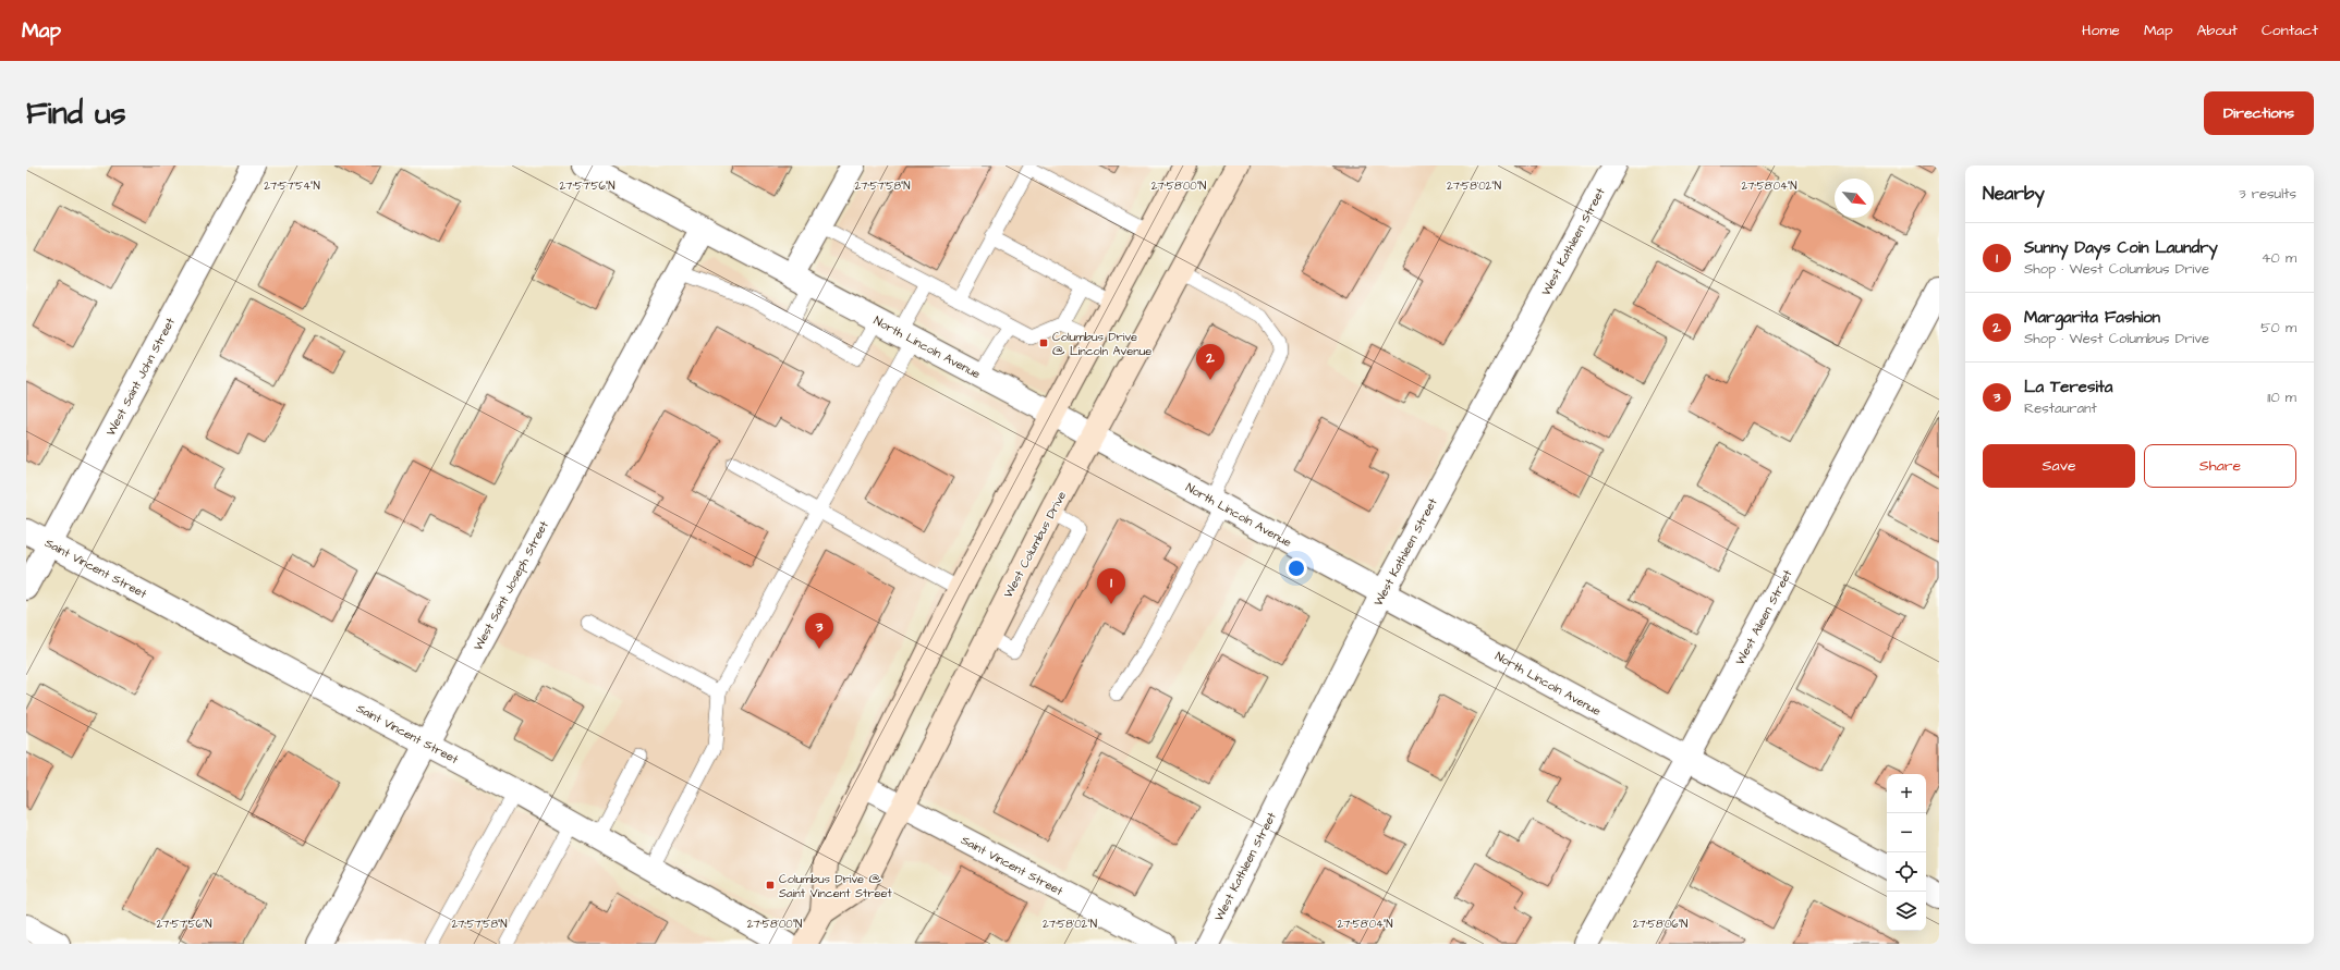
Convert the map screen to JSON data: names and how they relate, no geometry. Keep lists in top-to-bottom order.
{
  "streets": {
    "main road": ["West Columbus Drive"],
    "street": [
      "West Kathleen Street",
      "North Lincoln Avenue",
      "West Saint John Street",
      "Saint Vincent Street",
      "West Saint Joseph Street",
      "West Aileen Street"
    ]
  },
  "crossings": [
    ["West Kathleen Street", "North Lincoln Avenue"],
    ["North Lincoln Avenue", "West Columbus Drive"],
    ["North Lincoln Avenue", "West Saint Joseph Street"],
    ["North Lincoln Avenue", "West Aileen Street"],
    ["West Saint John Street", "Saint Vincent Street"],
    ["West Columbus Drive", "Saint Vincent Street"],
    ["Saint Vincent Street", "West Saint Joseph Street"]
  ],
  "places": {
    "transit": ["Columbus Drive @ Lincoln Avenue", "Columbus Drive @ Saint Vincent Street"]
  },
  "north": "bottom right",
  "page": {
    "header": "Map",
    "nav": [
      "Home",
      "Map",
      "About",
      "Contact"
    ],
    "buttons": [
      "Directions",
      ["Save", "Share"]
    ],
    "title": "Find us",
    "heading": ["Nearby", "3 results"],
    "list": [
      {
        "mark": "1",
        "name": "Sunny Days Coin Laundry",
        "note": "Shop · West Columbus Drive",
        "value": "40 m"
      },
      {
        "mark": "2",
        "name": "Margarita Fashion",
        "note": "Shop · West Columbus Drive",
        "value": "50 m"
      },
      {
        "mark": "3",
        "name": "La Teresita",
        "note": "Restaurant",
        "value": "110 m"
      }
    ],
    "pins": ["2", "1", "3"],
    "map_buttons": ["+", "−"]
  },
  "coordinates": [
    "27°57'54\"N",
    "27°57'56\"N",
    "27°57'58\"N",
    "27°58'00\"N",
    "27°58'02\"N",
    "27°58'04\"N",
    "27°58'06\"N"
  ]
}
